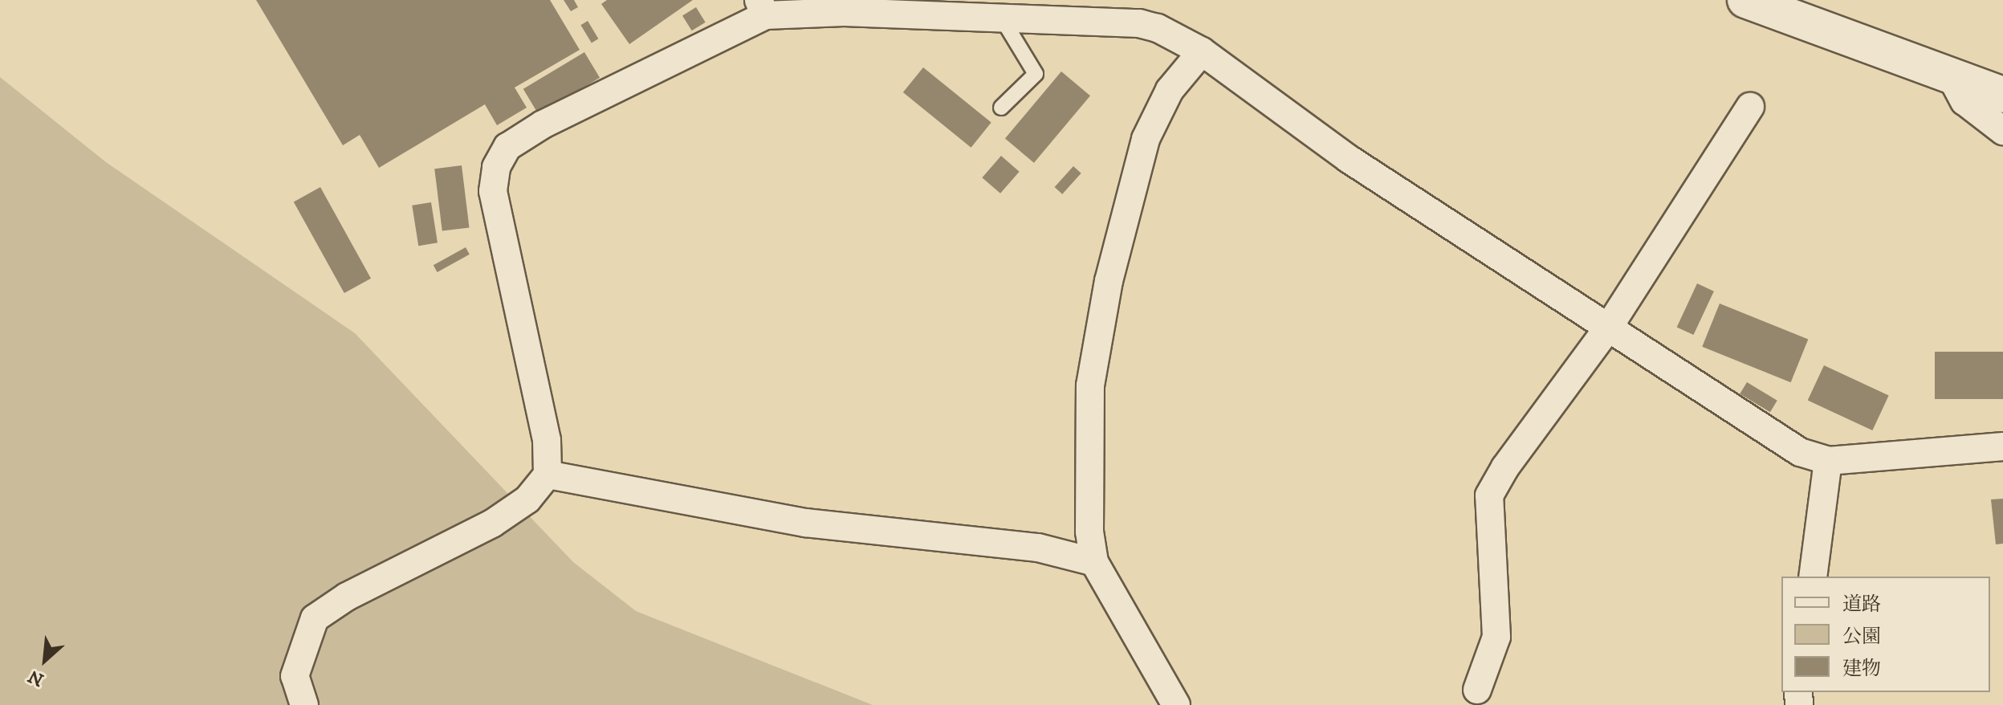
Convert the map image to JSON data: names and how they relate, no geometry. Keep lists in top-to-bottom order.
{
  "legend": ["道路", "公園", "建物"],
  "north": "bottom left"
}
